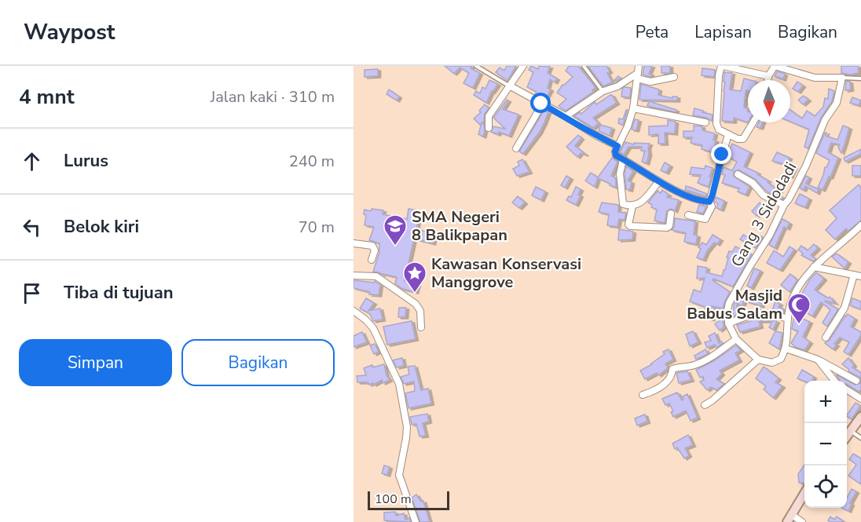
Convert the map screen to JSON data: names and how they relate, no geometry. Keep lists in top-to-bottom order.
{
  "streets": {
    "street": ["Gang 3 Sidodadi"]
  },
  "places": {
    "school or university": ["SMA Negeri 8 Balikpapan"],
    "place": ["Kawasan Konservasi Manggrove"],
    "mosque": ["Masjid Babus Salam"]
  },
  "scale_bar": "100 m",
  "north": "bottom",
  "page": {
    "header": "Waypost",
    "nav": ["Peta", "Lapisan", "Bagikan"],
    "heading": ["4 mnt", "Jalan kaki · 310 m"],
    "list": [
      ["Lurus", "240 m"],
      ["Belok kiri", "70 m"],
      "Tiba di tujuan"
    ],
    "buttons": ["Simpan", "Bagikan"],
    "map_buttons": ["+", "−"],
    "scale": "100 m"
  }
}
